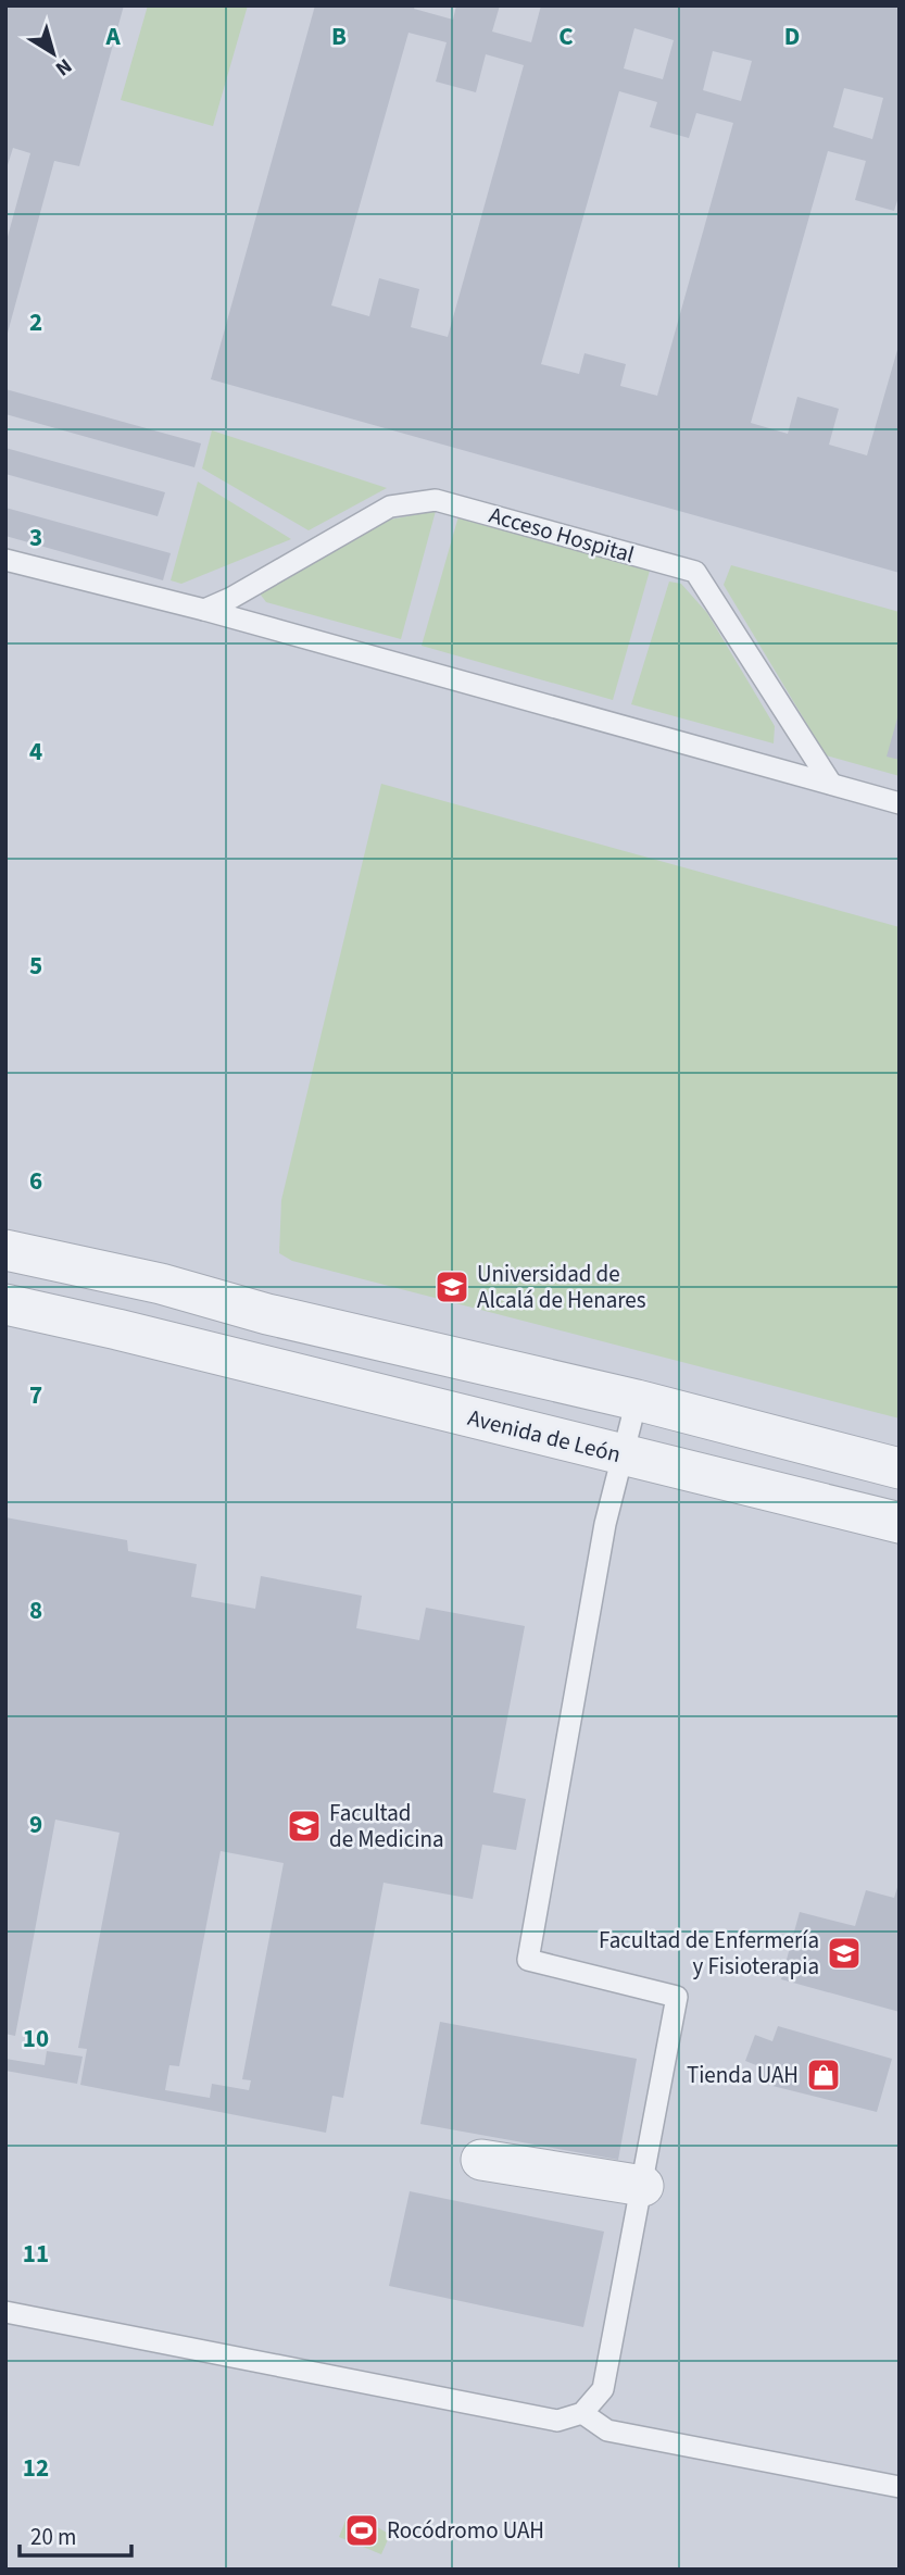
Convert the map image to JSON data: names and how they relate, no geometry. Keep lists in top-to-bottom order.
{
  "streets": {
    "street": ["Avenida de León"],
    "lane": ["Acceso Hospital"]
  },
  "places": {
    "school or university": ["Universidad de Alcalá de Henares", "Facultad de Medicina", "Facultad de Enfermería y Fisioterapia"],
    "shop": ["Tienda UAH"],
    "sports": ["Rocódromo UAH"]
  },
  "scale_bar": "20 m",
  "north": "bottom right",
  "grid": {
    "columns": [
      "A",
      "B",
      "C",
      "D"
    ],
    "rows": [
      "2",
      "3",
      "4",
      "5",
      "6",
      "7",
      "8",
      "9",
      "10",
      "11",
      "12"
    ]
  }
}
